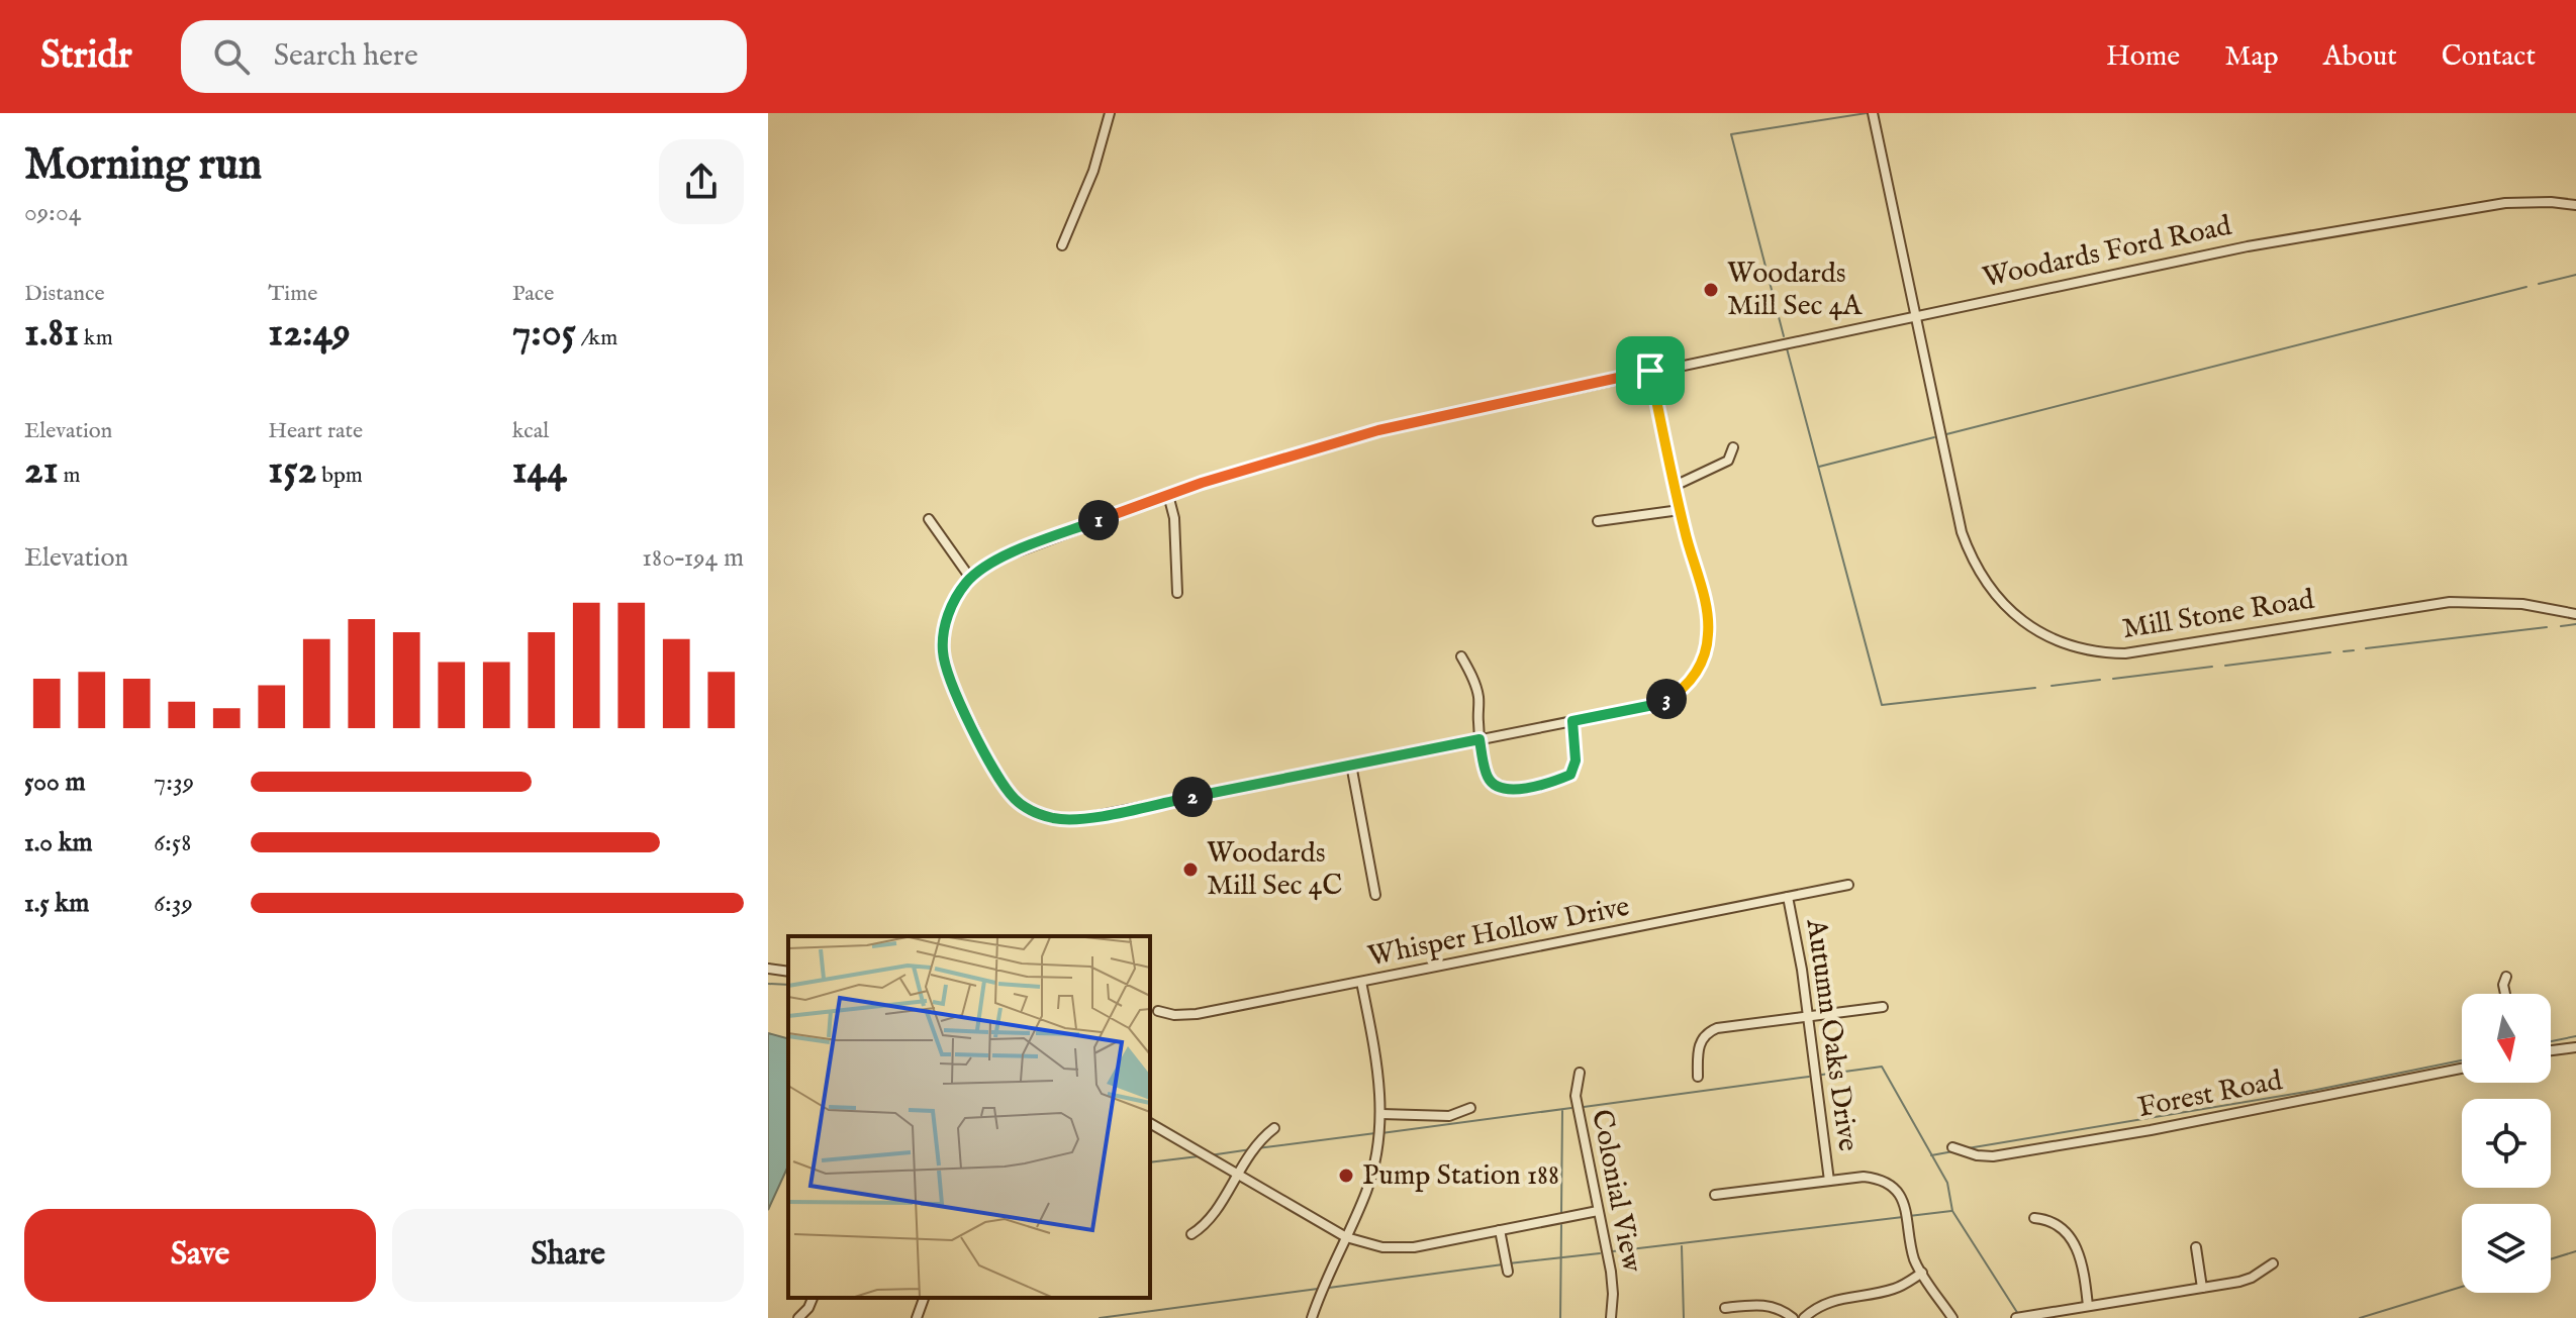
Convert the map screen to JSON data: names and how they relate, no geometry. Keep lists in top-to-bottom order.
{
  "streets": {
    "street": [
      "Woodards Ford Road",
      "Mill Stone Road",
      "Whisper Hollow Drive",
      "Autumn Oaks Drive",
      "Forest Road",
      "Colonial View"
    ]
  },
  "crossings": [
    ["Woodards Ford Road", "Mill Stone Road"],
    ["Whisper Hollow Drive", "Autumn Oaks Drive"]
  ],
  "places": ["Woodards Mill Sec 4A", "Woodards Mill Sec 4C", "Pump Station 188"],
  "north": "bottom",
  "page": {
    "header": "Stridr",
    "search": "Search here",
    "nav": [
      "Home",
      "Map",
      "About",
      "Contact"
    ],
    "heading": ["Morning run", "09:04"],
    "stats": [
      ["Distance", "1.81 km"],
      ["Time", "12:49"],
      ["Pace", "7:05 /km"],
      ["Elevation", "21 m"],
      ["Heart rate", "152 bpm"],
      ["kcal", "144"]
    ],
    "pins": ["1", "3", "2"],
    "chart": ["Elevation", "180–194 m"],
    "list": [
      {
        "name": "500 m",
        "note": "7:39"
      },
      {
        "name": "1.0 km",
        "note": "6:58"
      },
      {
        "name": "1.5 km",
        "note": "6:39"
      }
    ],
    "buttons": ["Save", "Share"]
  }
}
